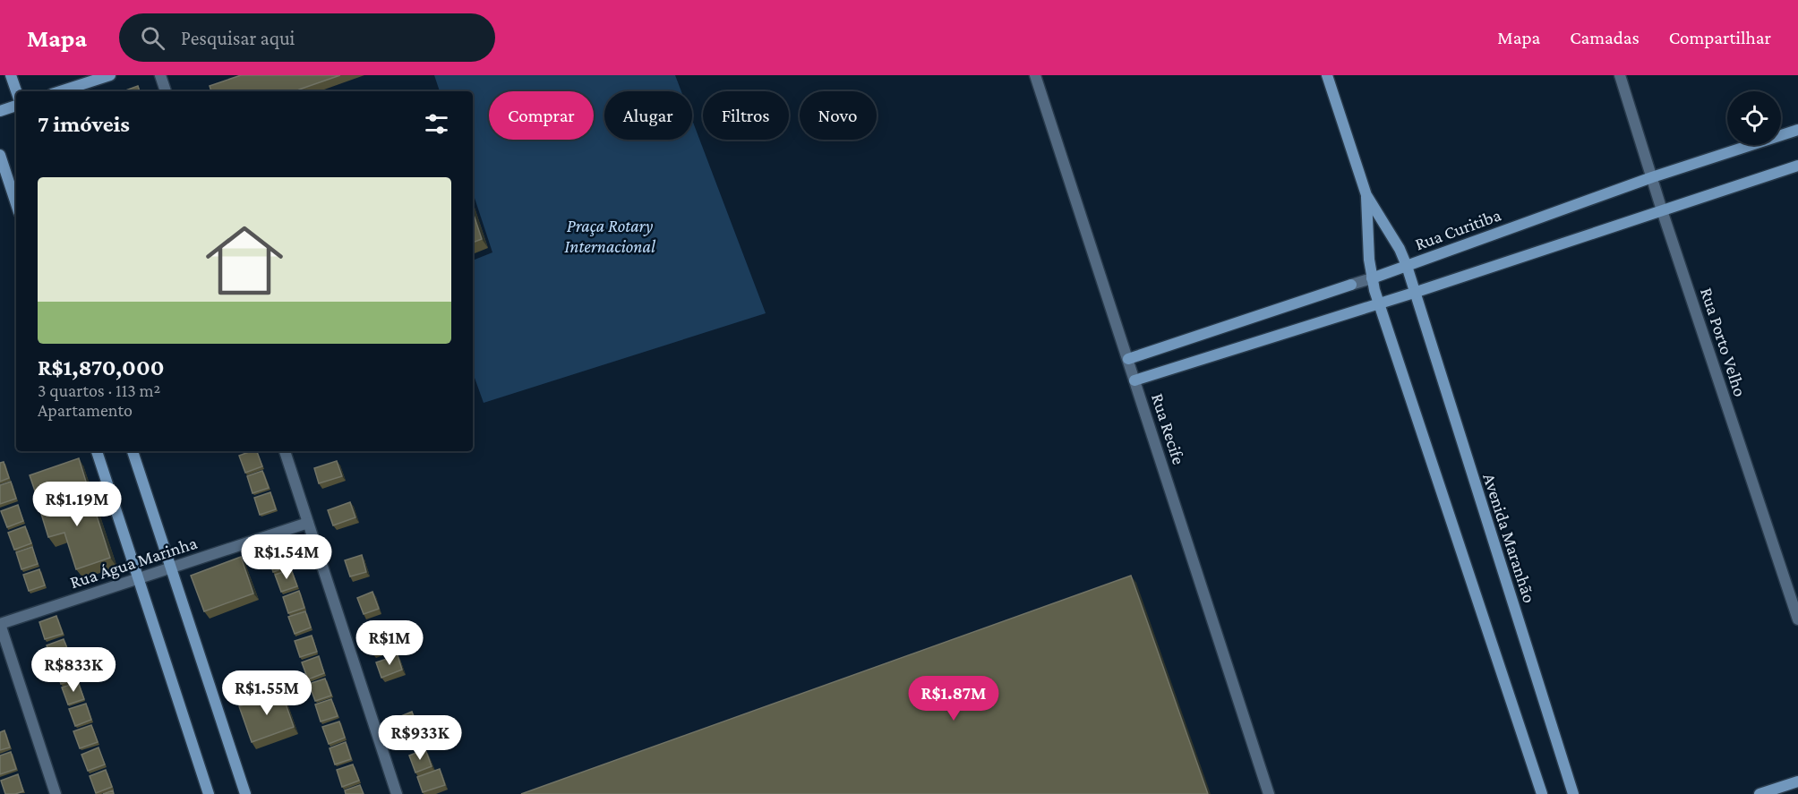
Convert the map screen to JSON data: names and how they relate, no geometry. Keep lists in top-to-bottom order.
{
  "streets": {
    "street": [
      "Rua Curitiba",
      "Rua Porto Velho",
      "Rua Recife",
      "Avenida Maranhão",
      "Rua Água Marinha"
    ]
  },
  "crossings": [
    ["Rua Curitiba", "Rua Porto Velho"],
    ["Rua Curitiba", "Rua Recife"],
    ["Rua Curitiba", "Avenida Maranhão"]
  ],
  "parks": ["Praça Rotary Internacional"],
  "page": {
    "header": "Mapa",
    "search": "Pesquisar aqui",
    "nav": ["Mapa", "Camadas", "Compartilhar"],
    "chip": [
      "Comprar",
      "Alugar",
      "Filtros",
      "Novo"
    ],
    "heading": "7 imóveis",
    "list": [
      {
        "name": "R$1,870,000",
        "note": "3 quartos · 113 m² · Apartamento"
      }
    ],
    "price": [
      "R$1.19M",
      "R$1.54M",
      "R$1M",
      "R$833K",
      "R$1.55M",
      "R$1.87M",
      "R$933K"
    ]
  }
}
